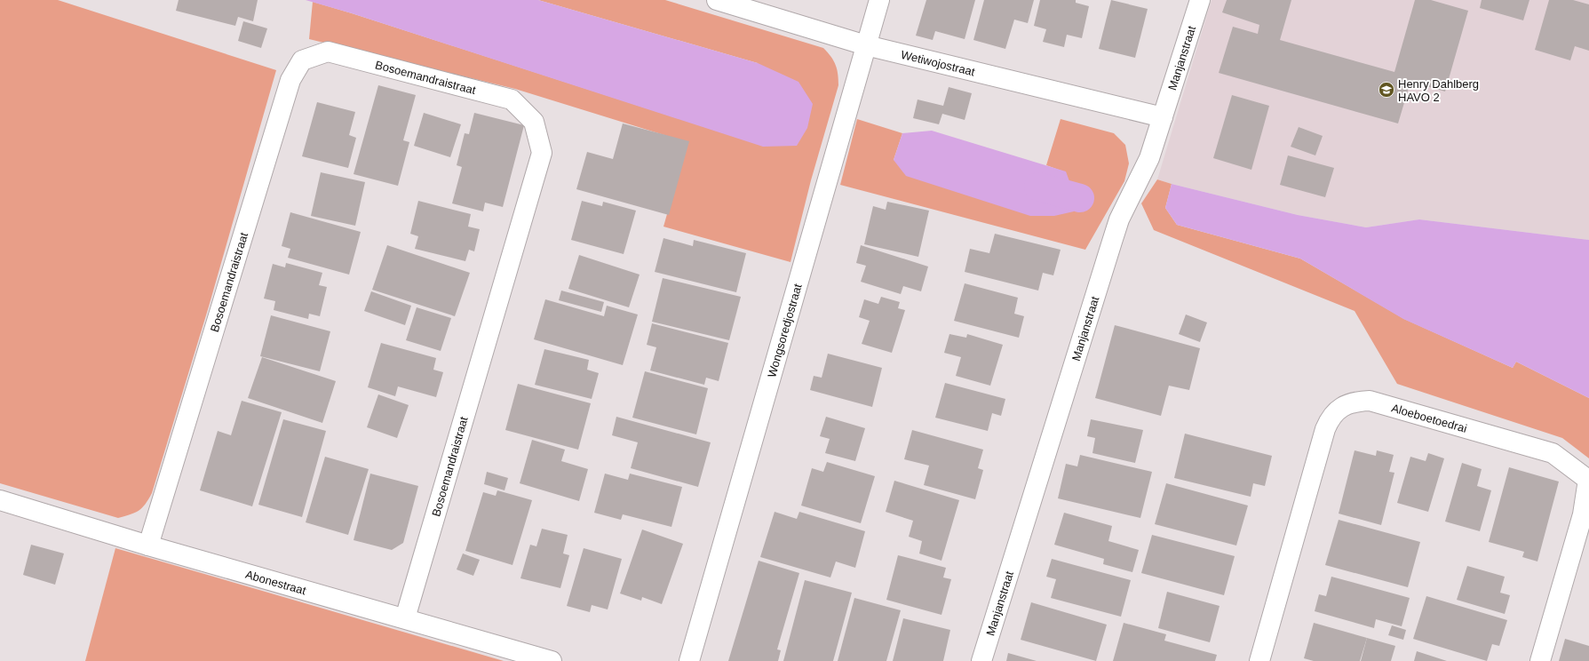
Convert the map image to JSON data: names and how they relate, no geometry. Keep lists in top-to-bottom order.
{
  "streets": {
    "street": [
      "Manjanstraat",
      "Wetiwojostraat",
      "Bosoemandraistraat",
      "Wongsoredjostraat",
      "Aloeboetoedrai",
      "Abonestraat"
    ]
  },
  "crossings": [
    ["Manjanstraat", "Wetiwojostraat"],
    ["Wetiwojostraat", "Wongsoredjostraat"],
    ["Bosoemandraistraat", "Abonestraat"]
  ],
  "places": {
    "school or university": ["Henry Dahlberg HAVO 2"]
  }
}
